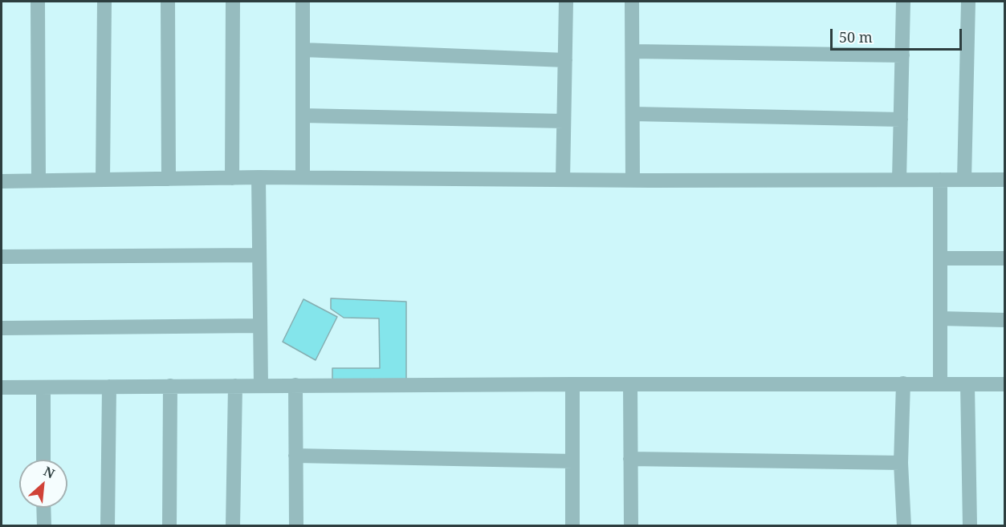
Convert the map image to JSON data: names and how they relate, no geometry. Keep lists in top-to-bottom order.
{
  "scale_bar": "50 m",
  "north": "top right"
}
